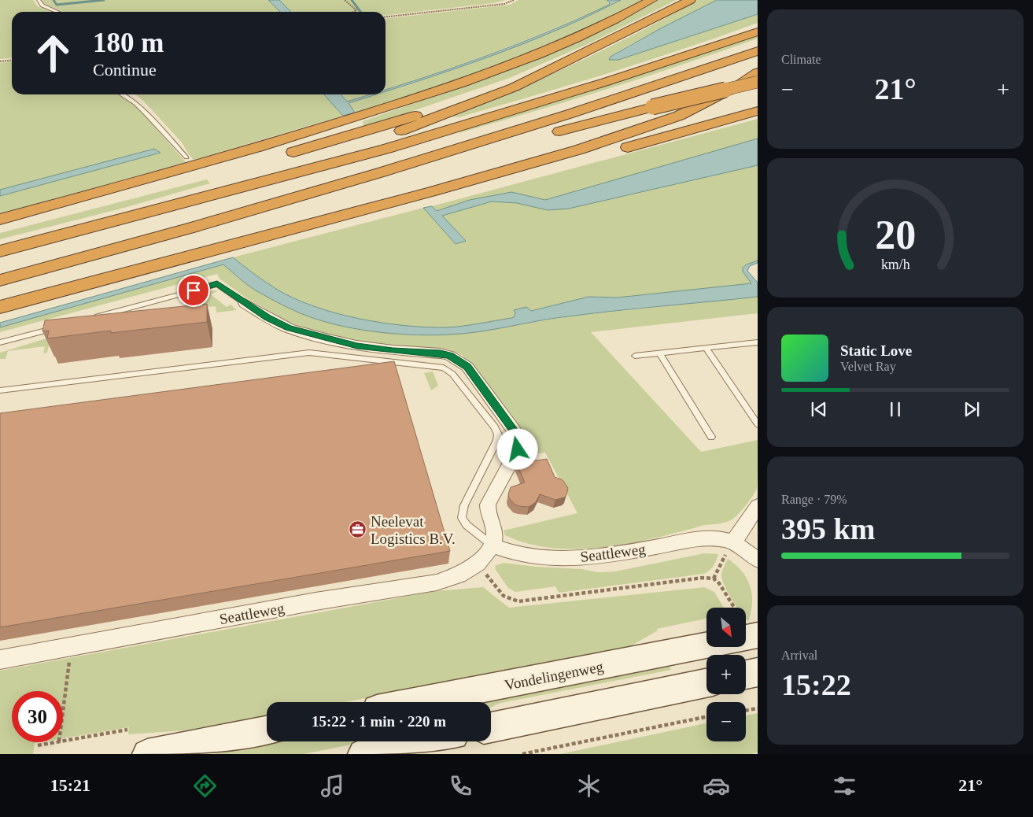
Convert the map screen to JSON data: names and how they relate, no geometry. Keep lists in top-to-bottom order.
{
  "streets": {
    "main road": ["Vondelingenweg"],
    "street": ["Seattleweg"]
  },
  "places": {
    "office": ["Neelevat Logistics B.V."]
  },
  "north": "bottom right",
  "page": {
    "tile": [
      "Climate",
      ["Range · 79%", "395 km"],
      ["Arrival", "15:22"]
    ],
    "turn": ["180 m", "Continue"],
    "heat": ["−", "21°", "+"],
    "song": ["Static Love", "Velvet Ray"],
    "map_buttons": ["+", "−"],
    "limit": "30",
    "trip": "15:22 · 1 min · 220 m",
    "tabs": ["15:21", "21°"],
    "gauge": ["20", "km/h"]
  }
}
